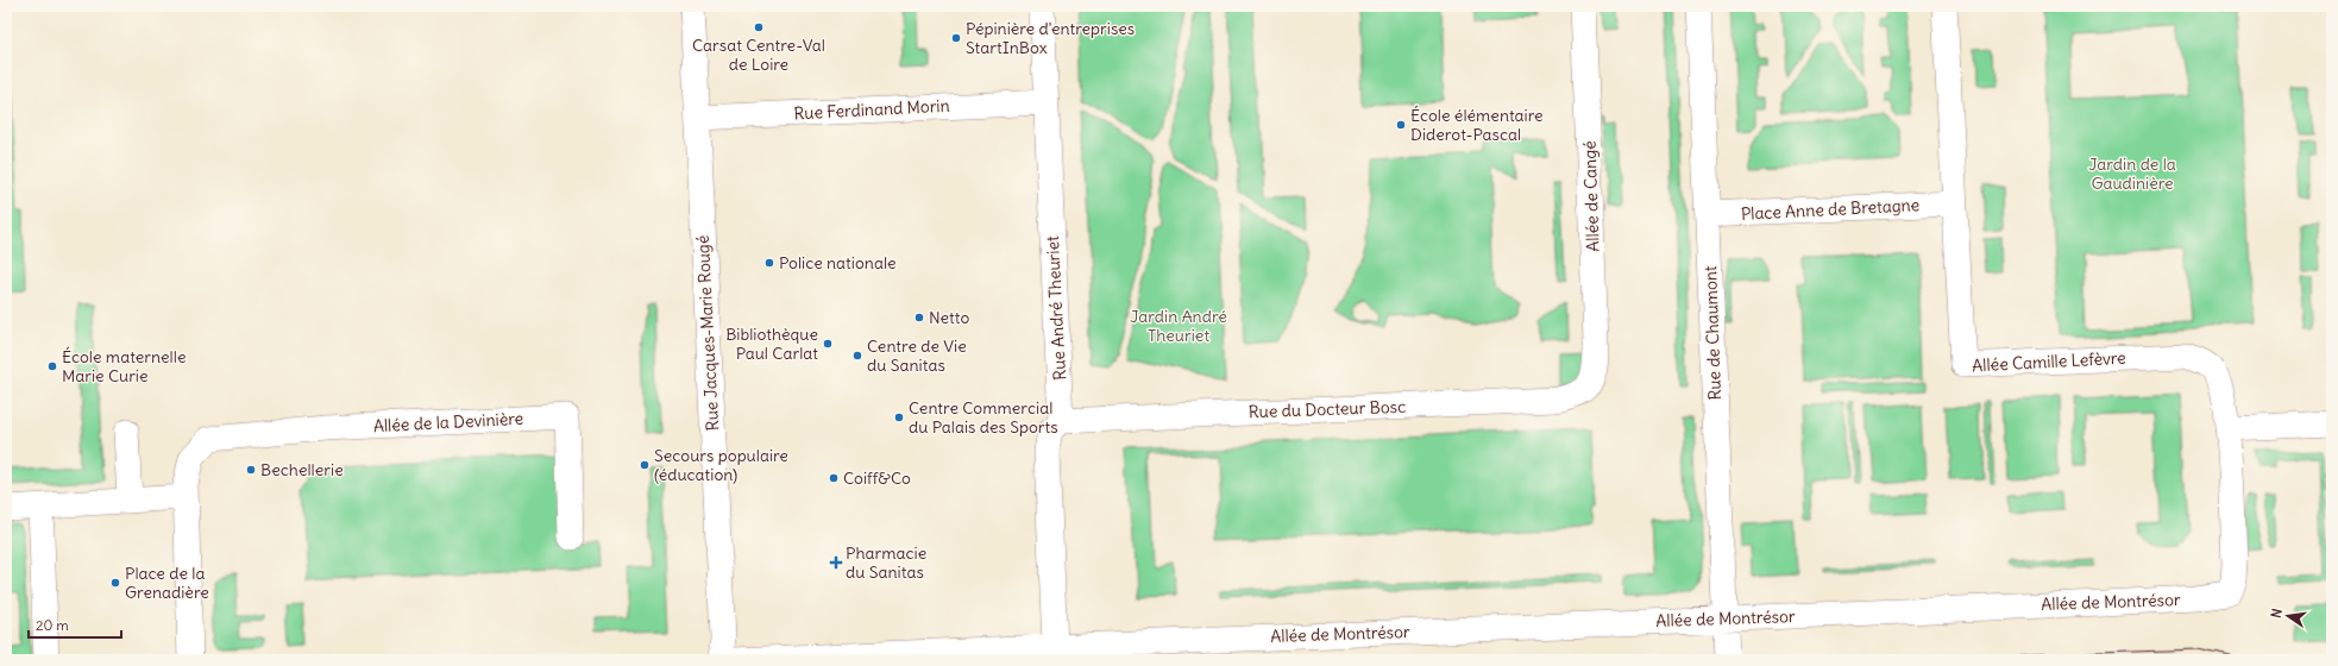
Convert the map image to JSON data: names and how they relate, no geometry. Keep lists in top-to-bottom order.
{
  "streets": {
    "street": [
      "Rue Ferdinand Morin",
      "Allée de Cangé",
      "Place Anne de Bretagne",
      "Rue André Theuriet",
      "Rue Jacques-Marie Rougé",
      "Rue de Chaumont",
      "Allée Camille Lefèvre",
      "Rue du Docteur Bosc",
      "Allée de la Devinière",
      "Allée de Montrésor"
    ]
  },
  "crossings": [
    ["Rue Ferdinand Morin", "Rue André Theuriet"],
    ["Rue Ferdinand Morin", "Rue Jacques-Marie Rougé"],
    ["Allée de Cangé", "Rue du Docteur Bosc"],
    ["Place Anne de Bretagne", "Rue de Chaumont"],
    ["Place Anne de Bretagne", "Allée Camille Lefèvre"],
    ["Rue André Theuriet", "Rue du Docteur Bosc"],
    ["Rue de Chaumont", "Allée de Montrésor"],
    ["Allée Camille Lefèvre", "Allée de Montrésor"]
  ],
  "parks": ["Jardin de la Gaudinière", "Jardin André Theuriet"],
  "places": {
    "other": [
      "Carsat Centre-Val de Loire",
      "Pépinière d'entreprises StartInBox",
      "École élémentaire Diderot-Pascal",
      "Police nationale",
      "Netto",
      "Bibliothèque Paul Carlat",
      "Centre de Vie du Sanitas",
      "École maternelle Marie Curie",
      "Centre Commercial du Palais des Sports",
      "Secours populaire (éducation)",
      "Bechellerie",
      "Coiff&Co",
      "Place de la Grenadière"
    ],
    "health": ["Pharmacie du Sanitas"]
  },
  "scale_bar": "20 m",
  "north": "left"
}
